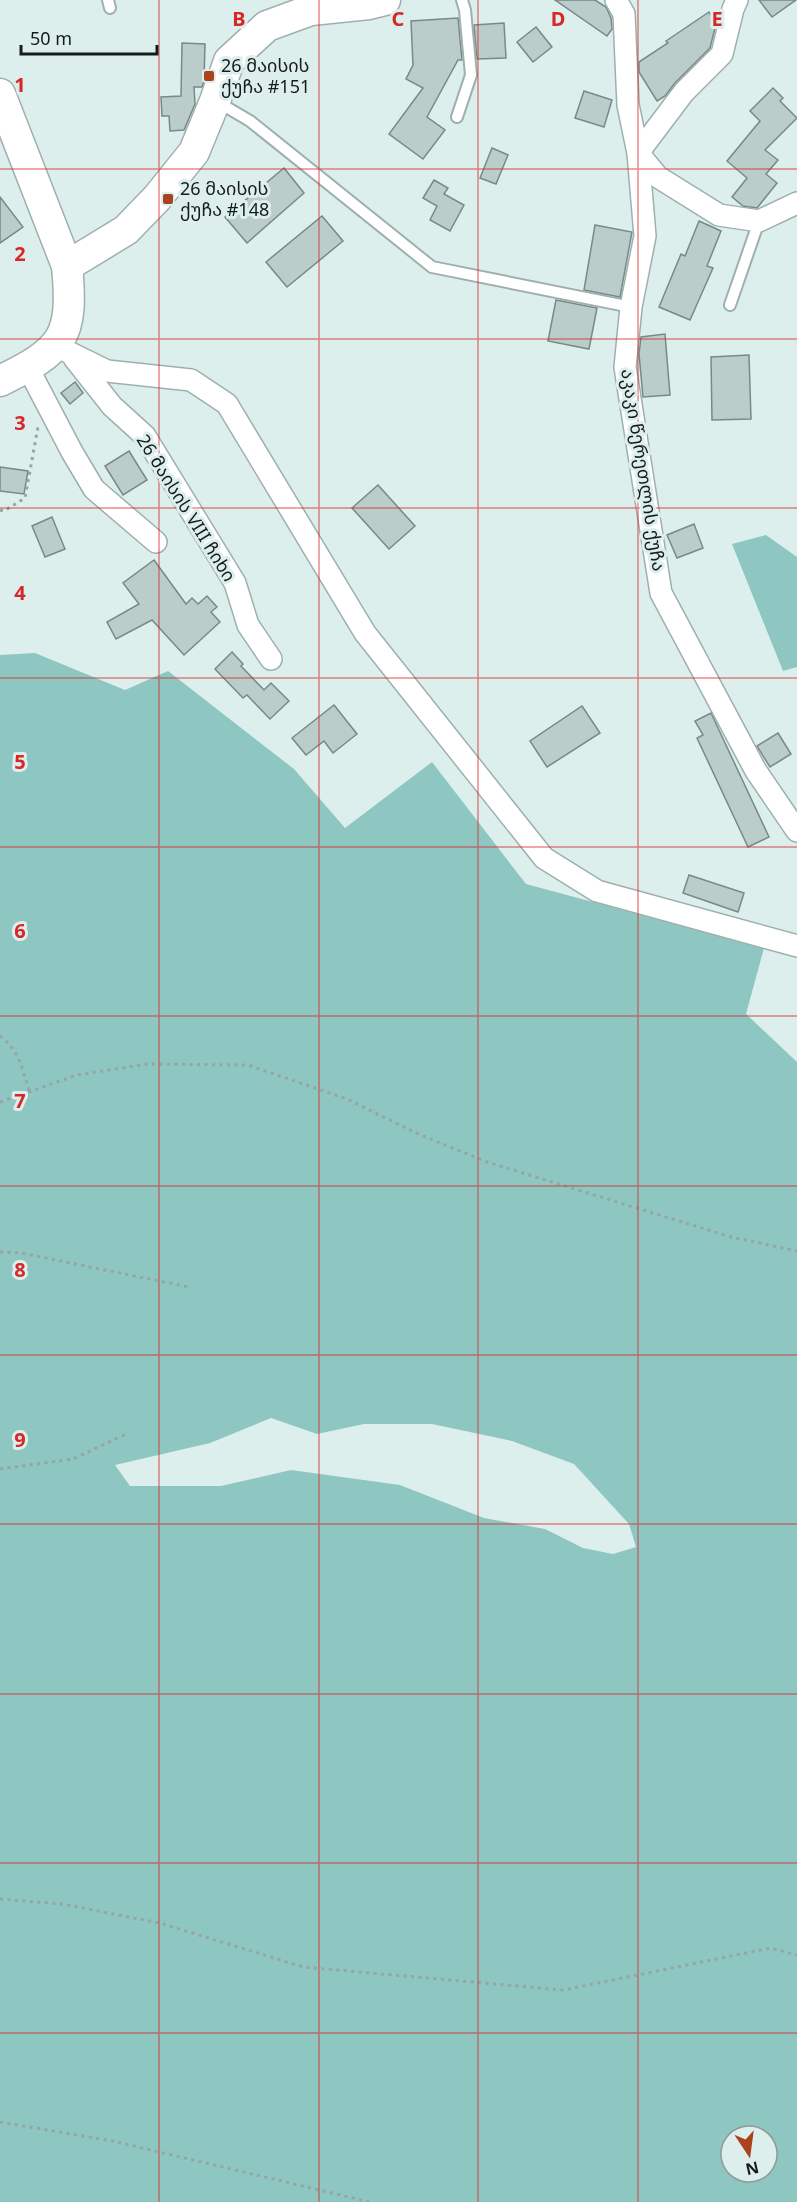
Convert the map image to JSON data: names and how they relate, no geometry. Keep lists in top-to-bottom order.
{
  "streets": {
    "street": ["აკაკი წერეთლის ქუჩა", "26 მაისის VIII ჩიხი"]
  },
  "places": {
    "transit": ["26 მაისის ქუჩა #151", "26 მაისის ქუჩა #148"]
  },
  "scale_bar": "50 m",
  "north": "bottom",
  "grid": {
    "columns": [
      "B",
      "C",
      "D",
      "E"
    ],
    "rows": [
      "1",
      "2",
      "3",
      "4",
      "5",
      "6",
      "7",
      "8",
      "9"
    ]
  }
}
